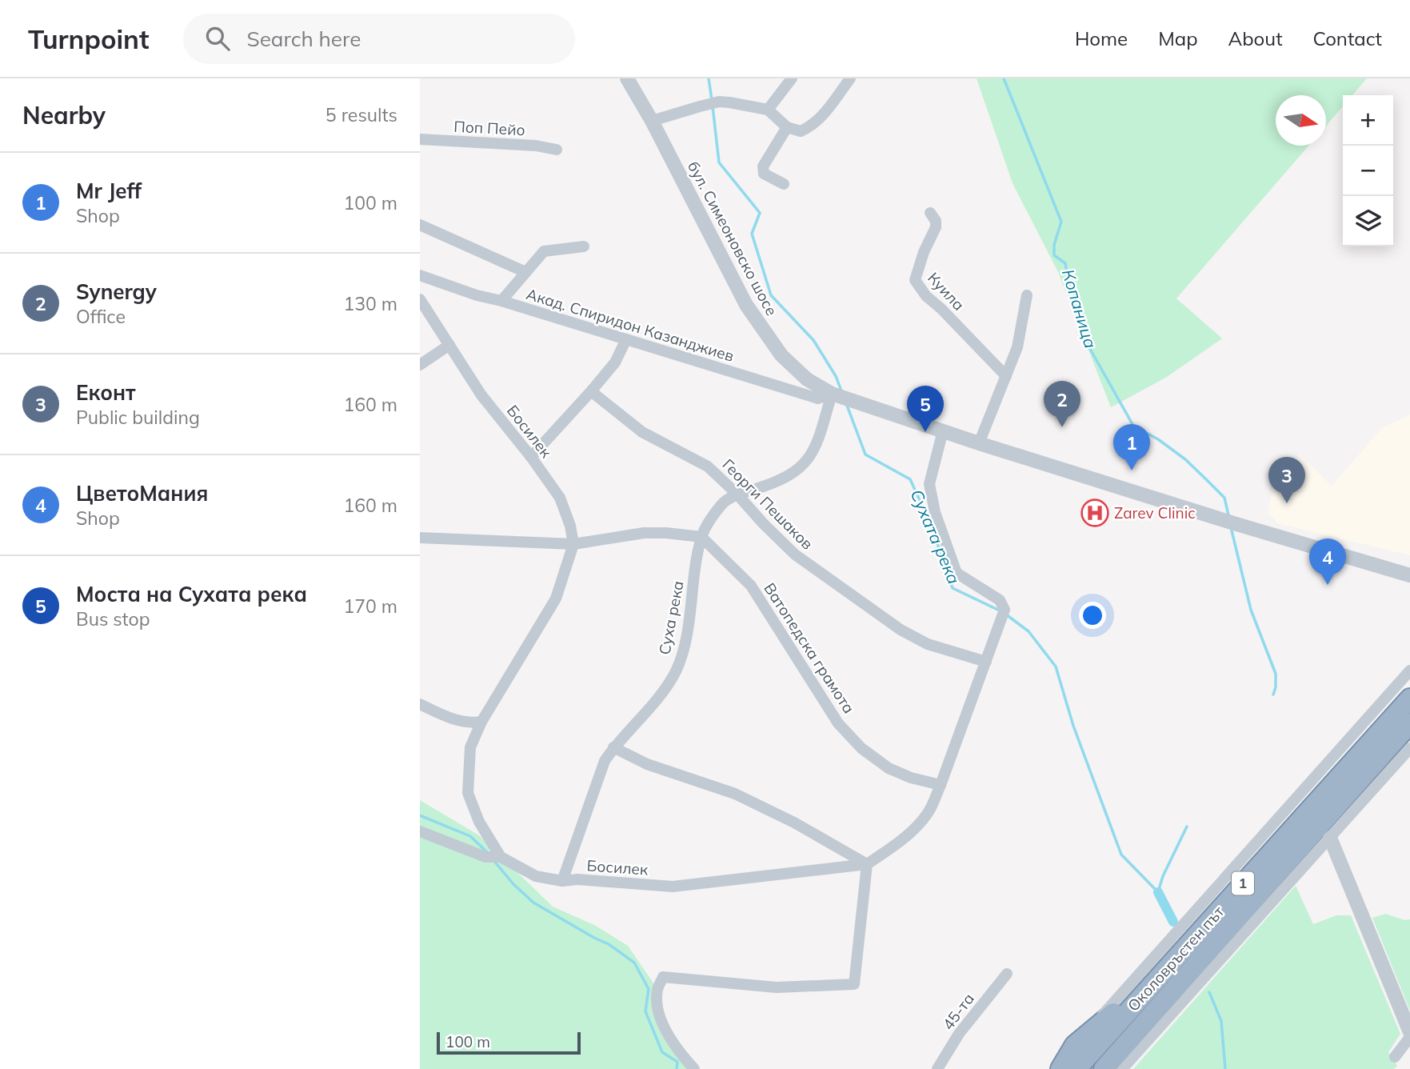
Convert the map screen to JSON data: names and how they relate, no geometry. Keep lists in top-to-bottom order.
{
  "streets": {
    "highway": ["1", "Околовръстен път"],
    "street": [
      "Поп Пейо",
      "бул. Симеоновско шосе",
      "Куила",
      "Акад. Спиридон Казанджиев",
      "Босилек",
      "Георги Пешаков",
      "Суха река",
      "Ватопедска грамота",
      "45-та"
    ]
  },
  "crossings": [
    ["бул. Симеоновско шосе", "Акад. Спиридон Казанджиев"],
    ["бул. Симеоновско шосе", "Босилек"],
    ["бул. Симеоновско шосе", "Суха река"],
    ["Акад. Спиридон Казанджиев", "Суха река"],
    ["Босилек", "Георги Пешаков"],
    ["Босилек", "Суха река"],
    ["Босилек", "Ватопедска грамота"],
    ["Георги Пешаков", "Суха река"],
    ["Суха река", "Ватопедска грамота"]
  ],
  "water": ["Копаница", "Сухата река"],
  "places": {
    "hospital": ["Zarev Clinic"]
  },
  "scale_bar": "100 m",
  "north": "right",
  "page": {
    "header": "Turnpoint",
    "search": "Search here",
    "nav": [
      "Home",
      "Map",
      "About",
      "Contact"
    ],
    "heading": ["Nearby", "5 results"],
    "map_buttons": ["+", "−"],
    "list": [
      {
        "mark": "1",
        "name": "Mr Jeff",
        "note": "Shop",
        "value": "100 m"
      },
      {
        "mark": "2",
        "name": "Synergy",
        "note": "Office",
        "value": "130 m"
      },
      {
        "mark": "3",
        "name": "Еконт",
        "note": "Public building",
        "value": "160 m"
      },
      {
        "mark": "4",
        "name": "ЦветоМания",
        "note": "Shop",
        "value": "160 m"
      },
      {
        "mark": "5",
        "name": "Моста на Сухата река",
        "note": "Bus stop",
        "value": "170 m"
      }
    ],
    "pins": [
      "2",
      "5",
      "1",
      "3",
      "4"
    ],
    "scale": "100 m"
  }
}
